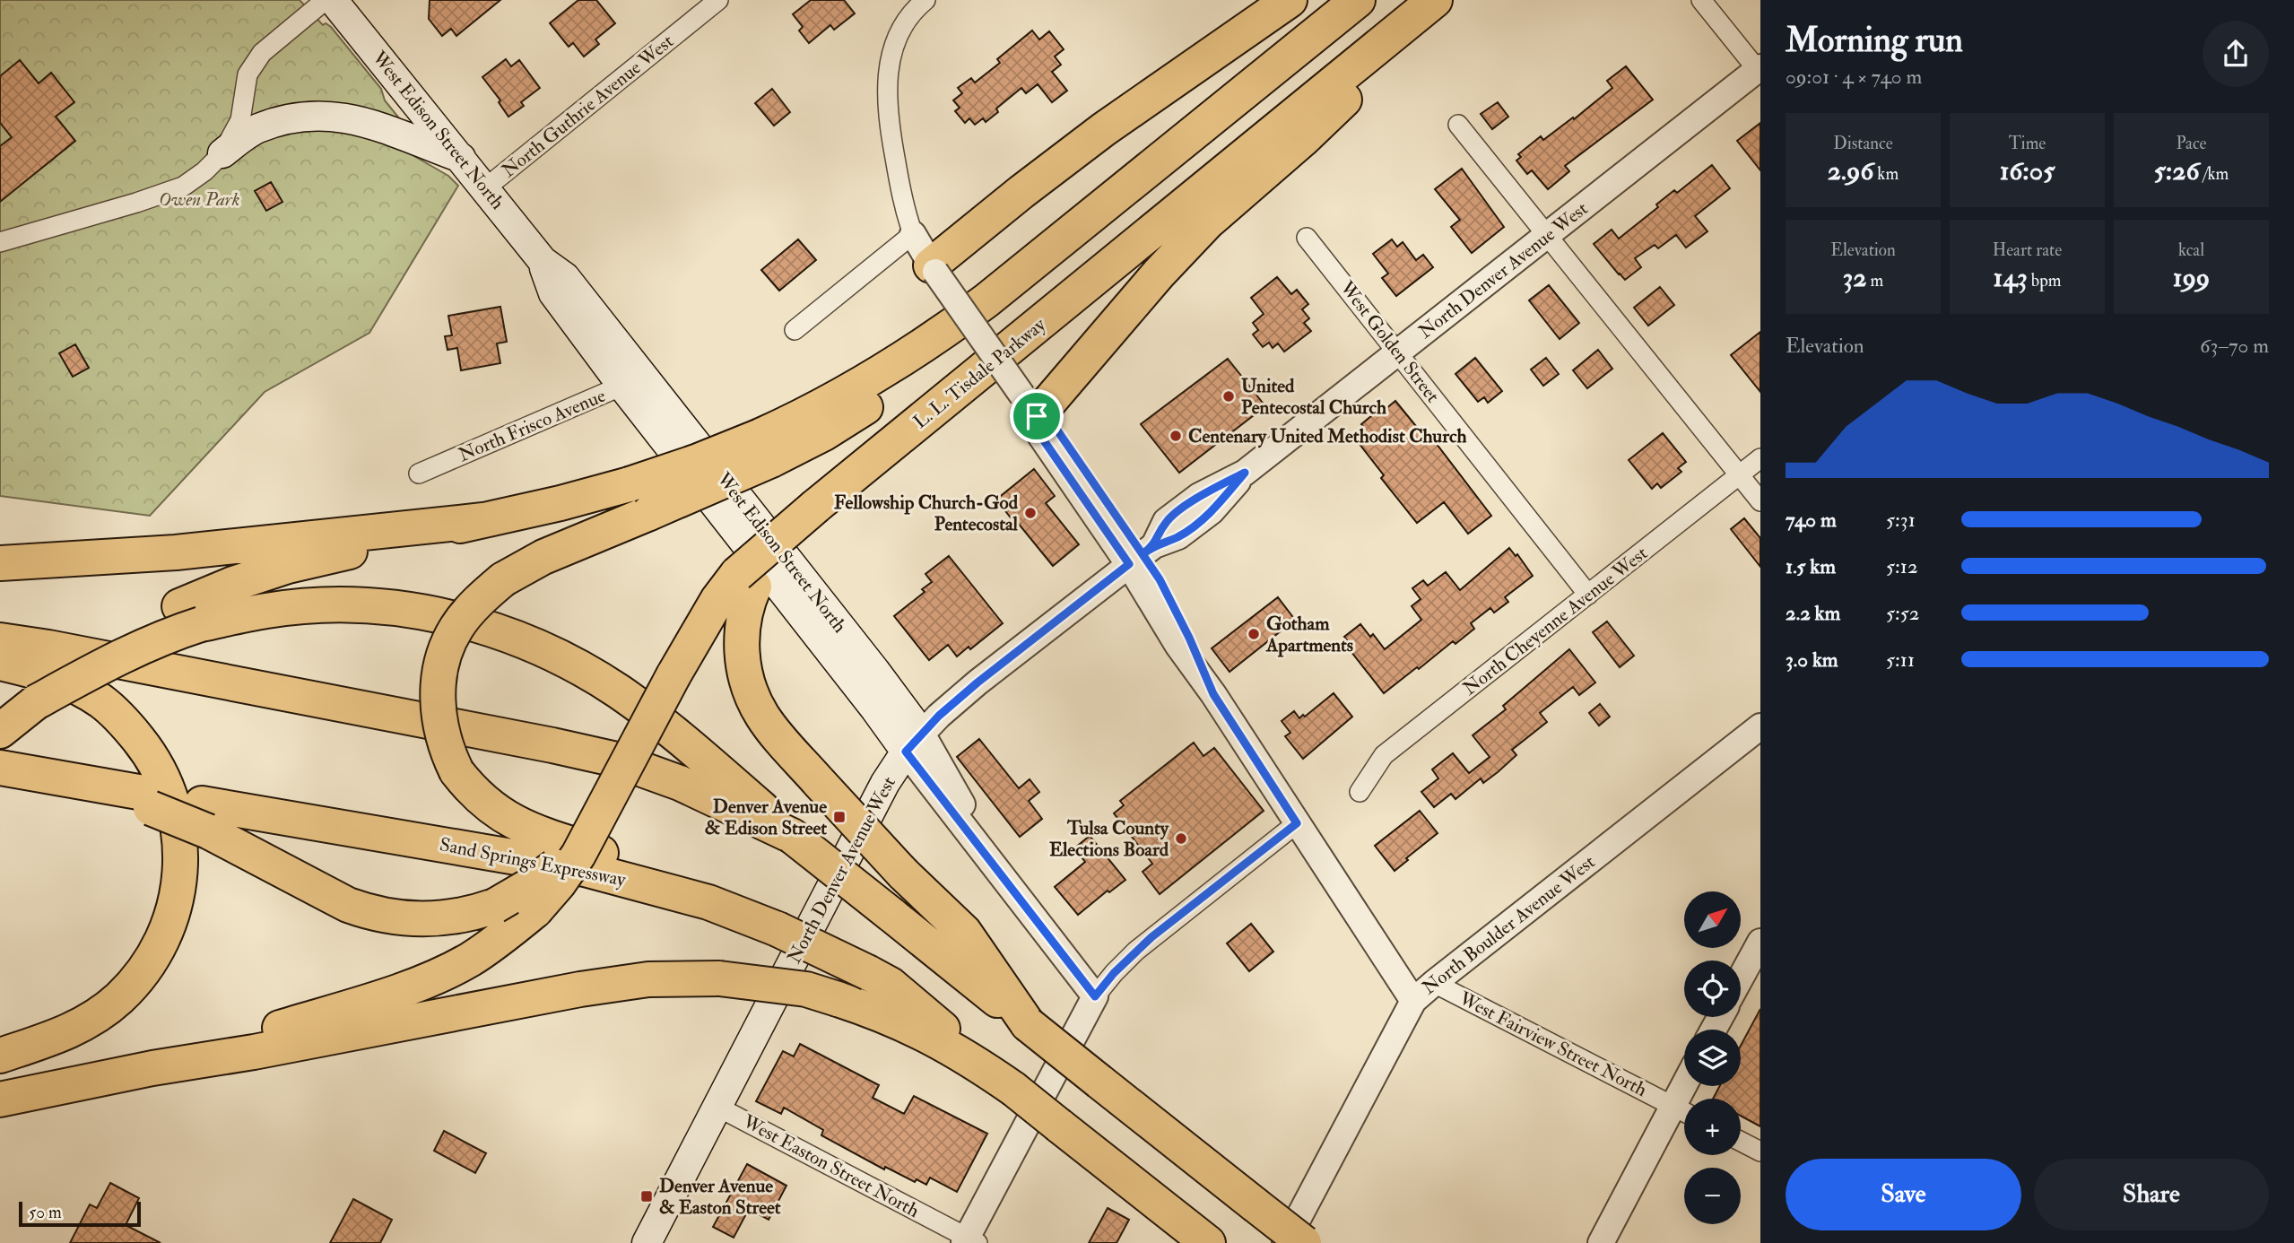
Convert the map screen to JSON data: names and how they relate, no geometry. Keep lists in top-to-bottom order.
{
  "streets": {
    "highway": ["L. L. Tisdale Parkway", "Sand Springs Expressway"],
    "main road": ["West Edison Street North", "North Denver Avenue West"],
    "street": [
      "North Guthrie Avenue West",
      "West Golden Street",
      "North Frisco Avenue",
      "North Cheyenne Avenue West",
      "North Boulder Avenue West",
      "West Fairview Street North",
      "West Easton Street North"
    ]
  },
  "crossings": [
    ["North Guthrie Avenue West", "West Edison Street North"],
    ["West Edison Street North", "North Denver Avenue West"],
    ["West Edison Street North", "North Frisco Avenue"],
    ["North Denver Avenue West", "West Golden Street"],
    ["North Denver Avenue West", "West Easton Street North"],
    ["West Golden Street", "North Cheyenne Avenue West"],
    ["North Boulder Avenue West", "West Fairview Street North"]
  ],
  "parks": ["Owen Park"],
  "places": {
    "other": [
      "United Pentecostal Church",
      "Centenary United Methodist Church",
      "Fellowship Church-God Pentecostal",
      "Gotham Apartments",
      "Tulsa County Elections Board"
    ],
    "transit": ["Denver Avenue & Edison Street", "Denver Avenue & Easton Street"]
  },
  "scale_bar": "50 m",
  "north": "top right",
  "page": {
    "heading": ["Morning run", "09:01 · 4 × 740 m"],
    "stats": [
      ["Distance", "2.96 km"],
      ["Time", "16:05"],
      ["Pace", "5:26 /km"],
      ["Elevation", "32 m"],
      ["Heart rate", "143 bpm"],
      ["kcal", "199"]
    ],
    "chart": ["Elevation", "63–70 m"],
    "list": [
      {
        "name": "740 m",
        "note": "5:31"
      },
      {
        "name": "1.5 km",
        "note": "5:12"
      },
      {
        "name": "2.2 km",
        "note": "5:52"
      },
      {
        "name": "3.0 km",
        "note": "5:11"
      }
    ],
    "map_buttons": ["+", "−"],
    "buttons": ["Save", "Share"],
    "scale": "50 m"
  }
}
